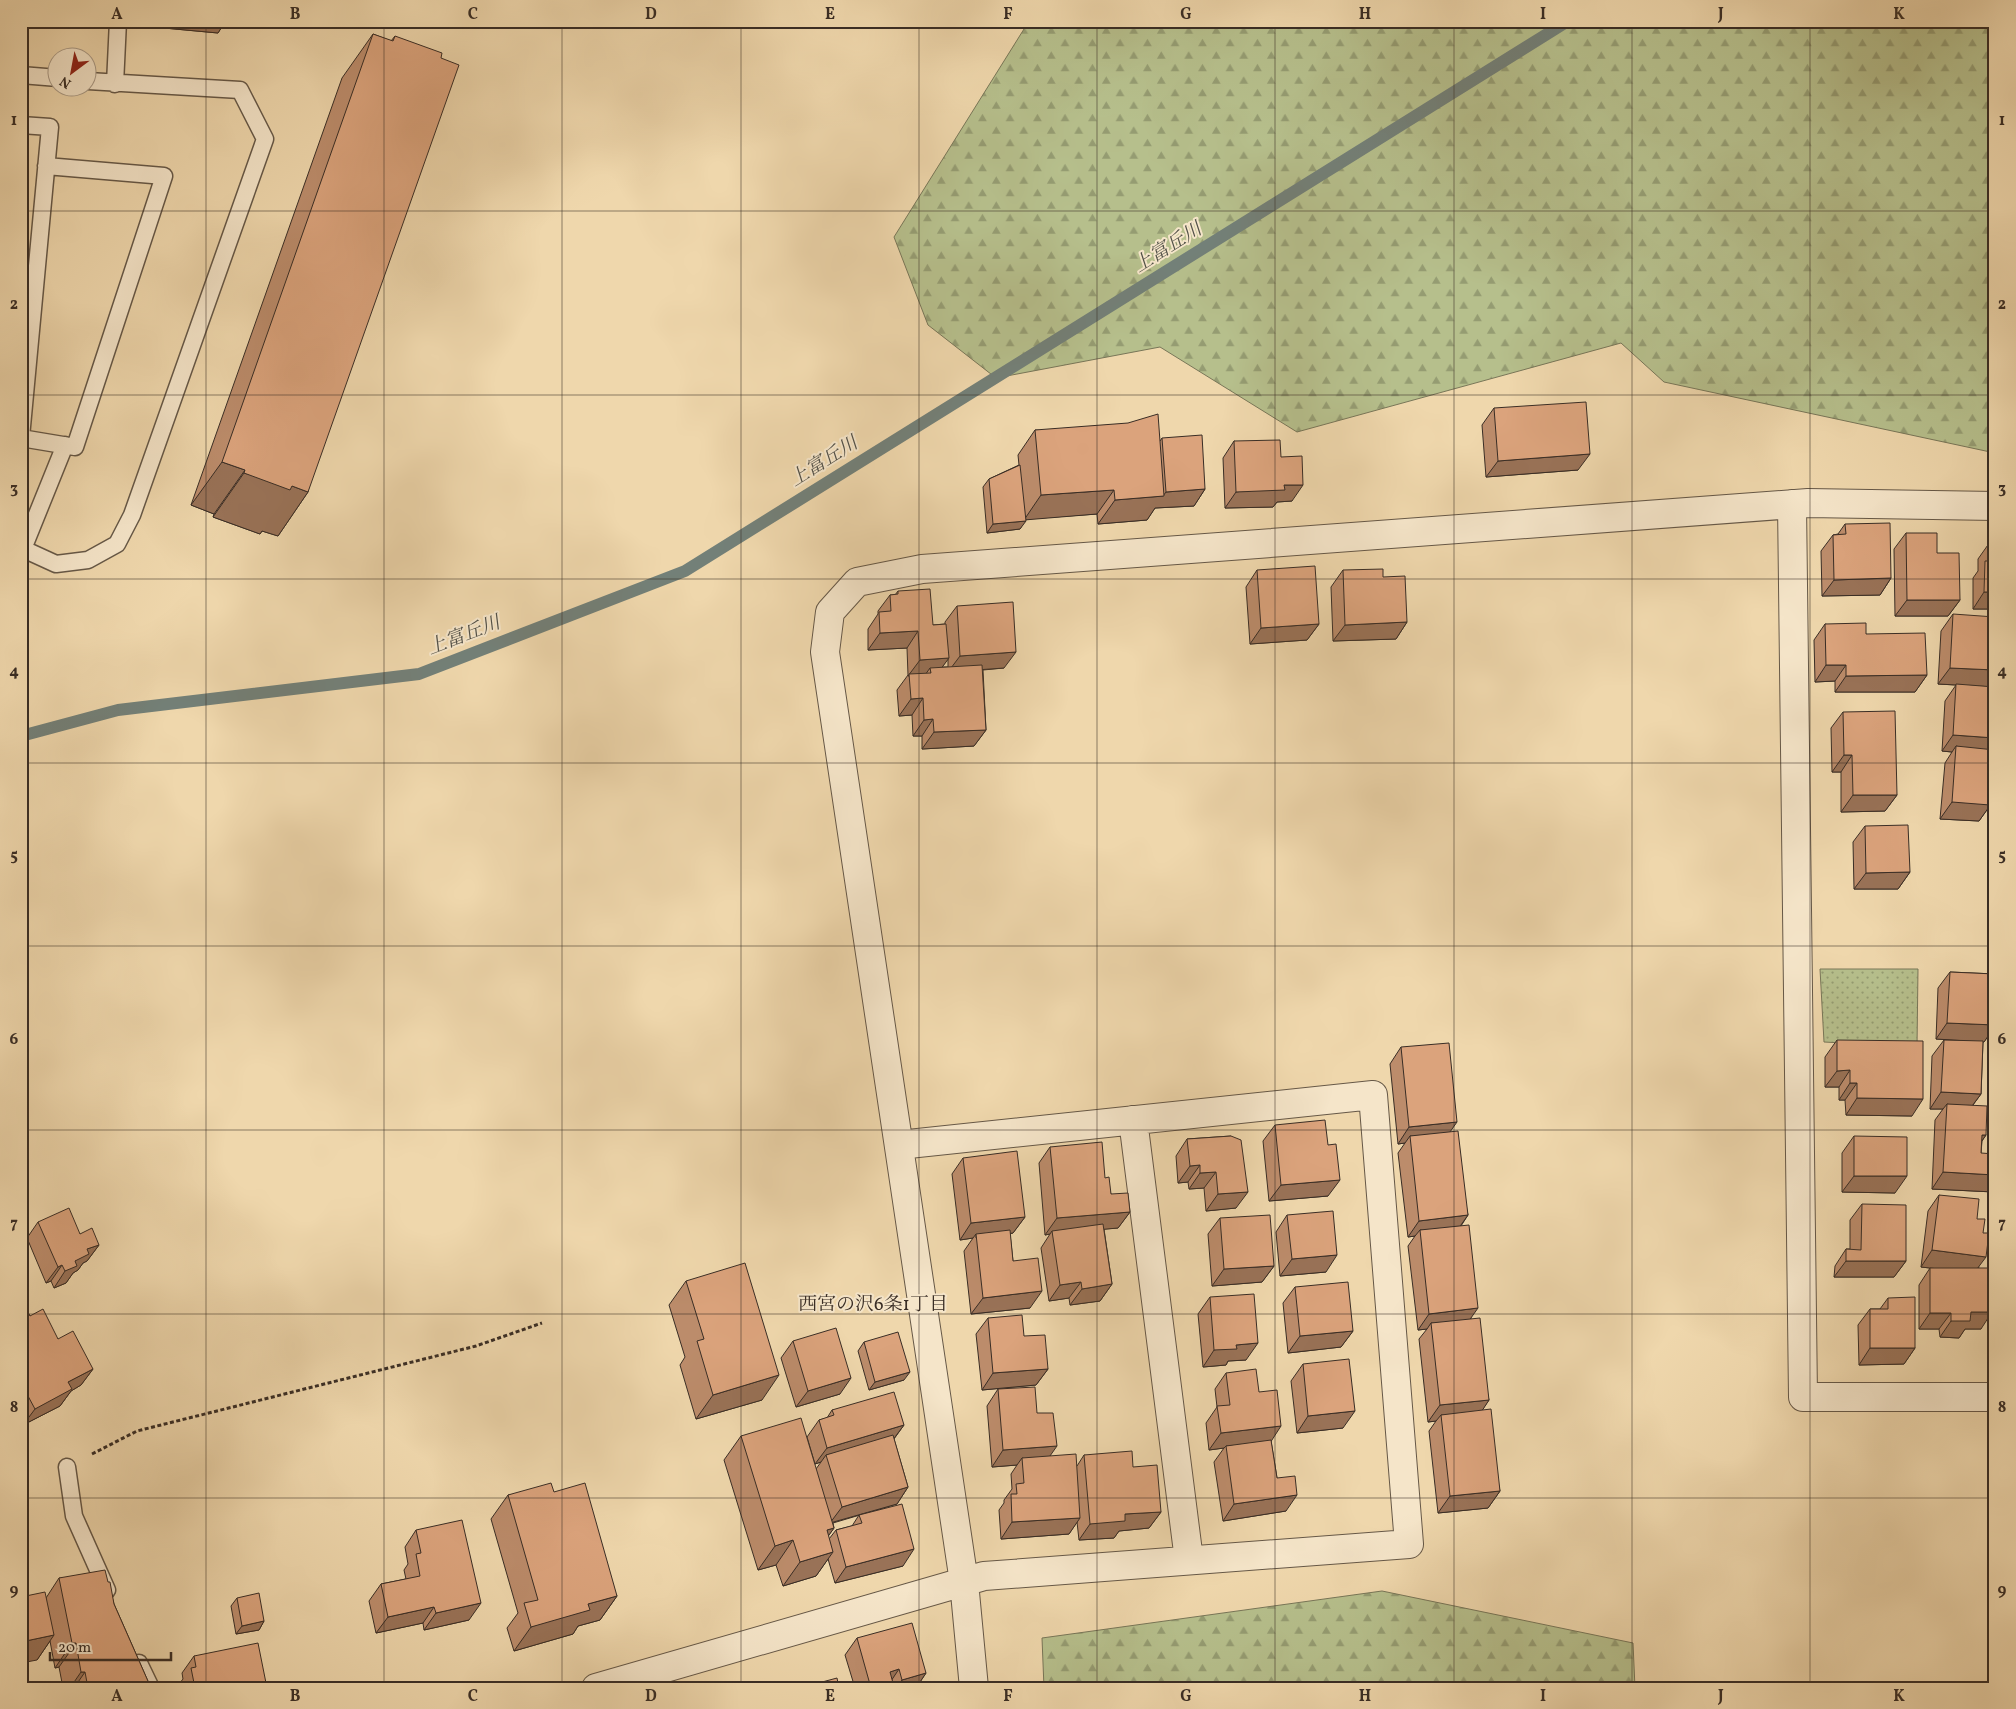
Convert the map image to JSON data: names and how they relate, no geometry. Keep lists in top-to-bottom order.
{
  "districts": ["西宮の沢6条1丁目"],
  "water": ["上富丘川"],
  "scale_bar": "20 m",
  "north": "bottom left",
  "grid": {
    "columns": [
      "A",
      "B",
      "C",
      "D",
      "E",
      "F",
      "G",
      "H",
      "I",
      "J",
      "K"
    ],
    "rows": [
      "1",
      "2",
      "3",
      "4",
      "5",
      "6",
      "7",
      "8",
      "9"
    ]
  }
}
